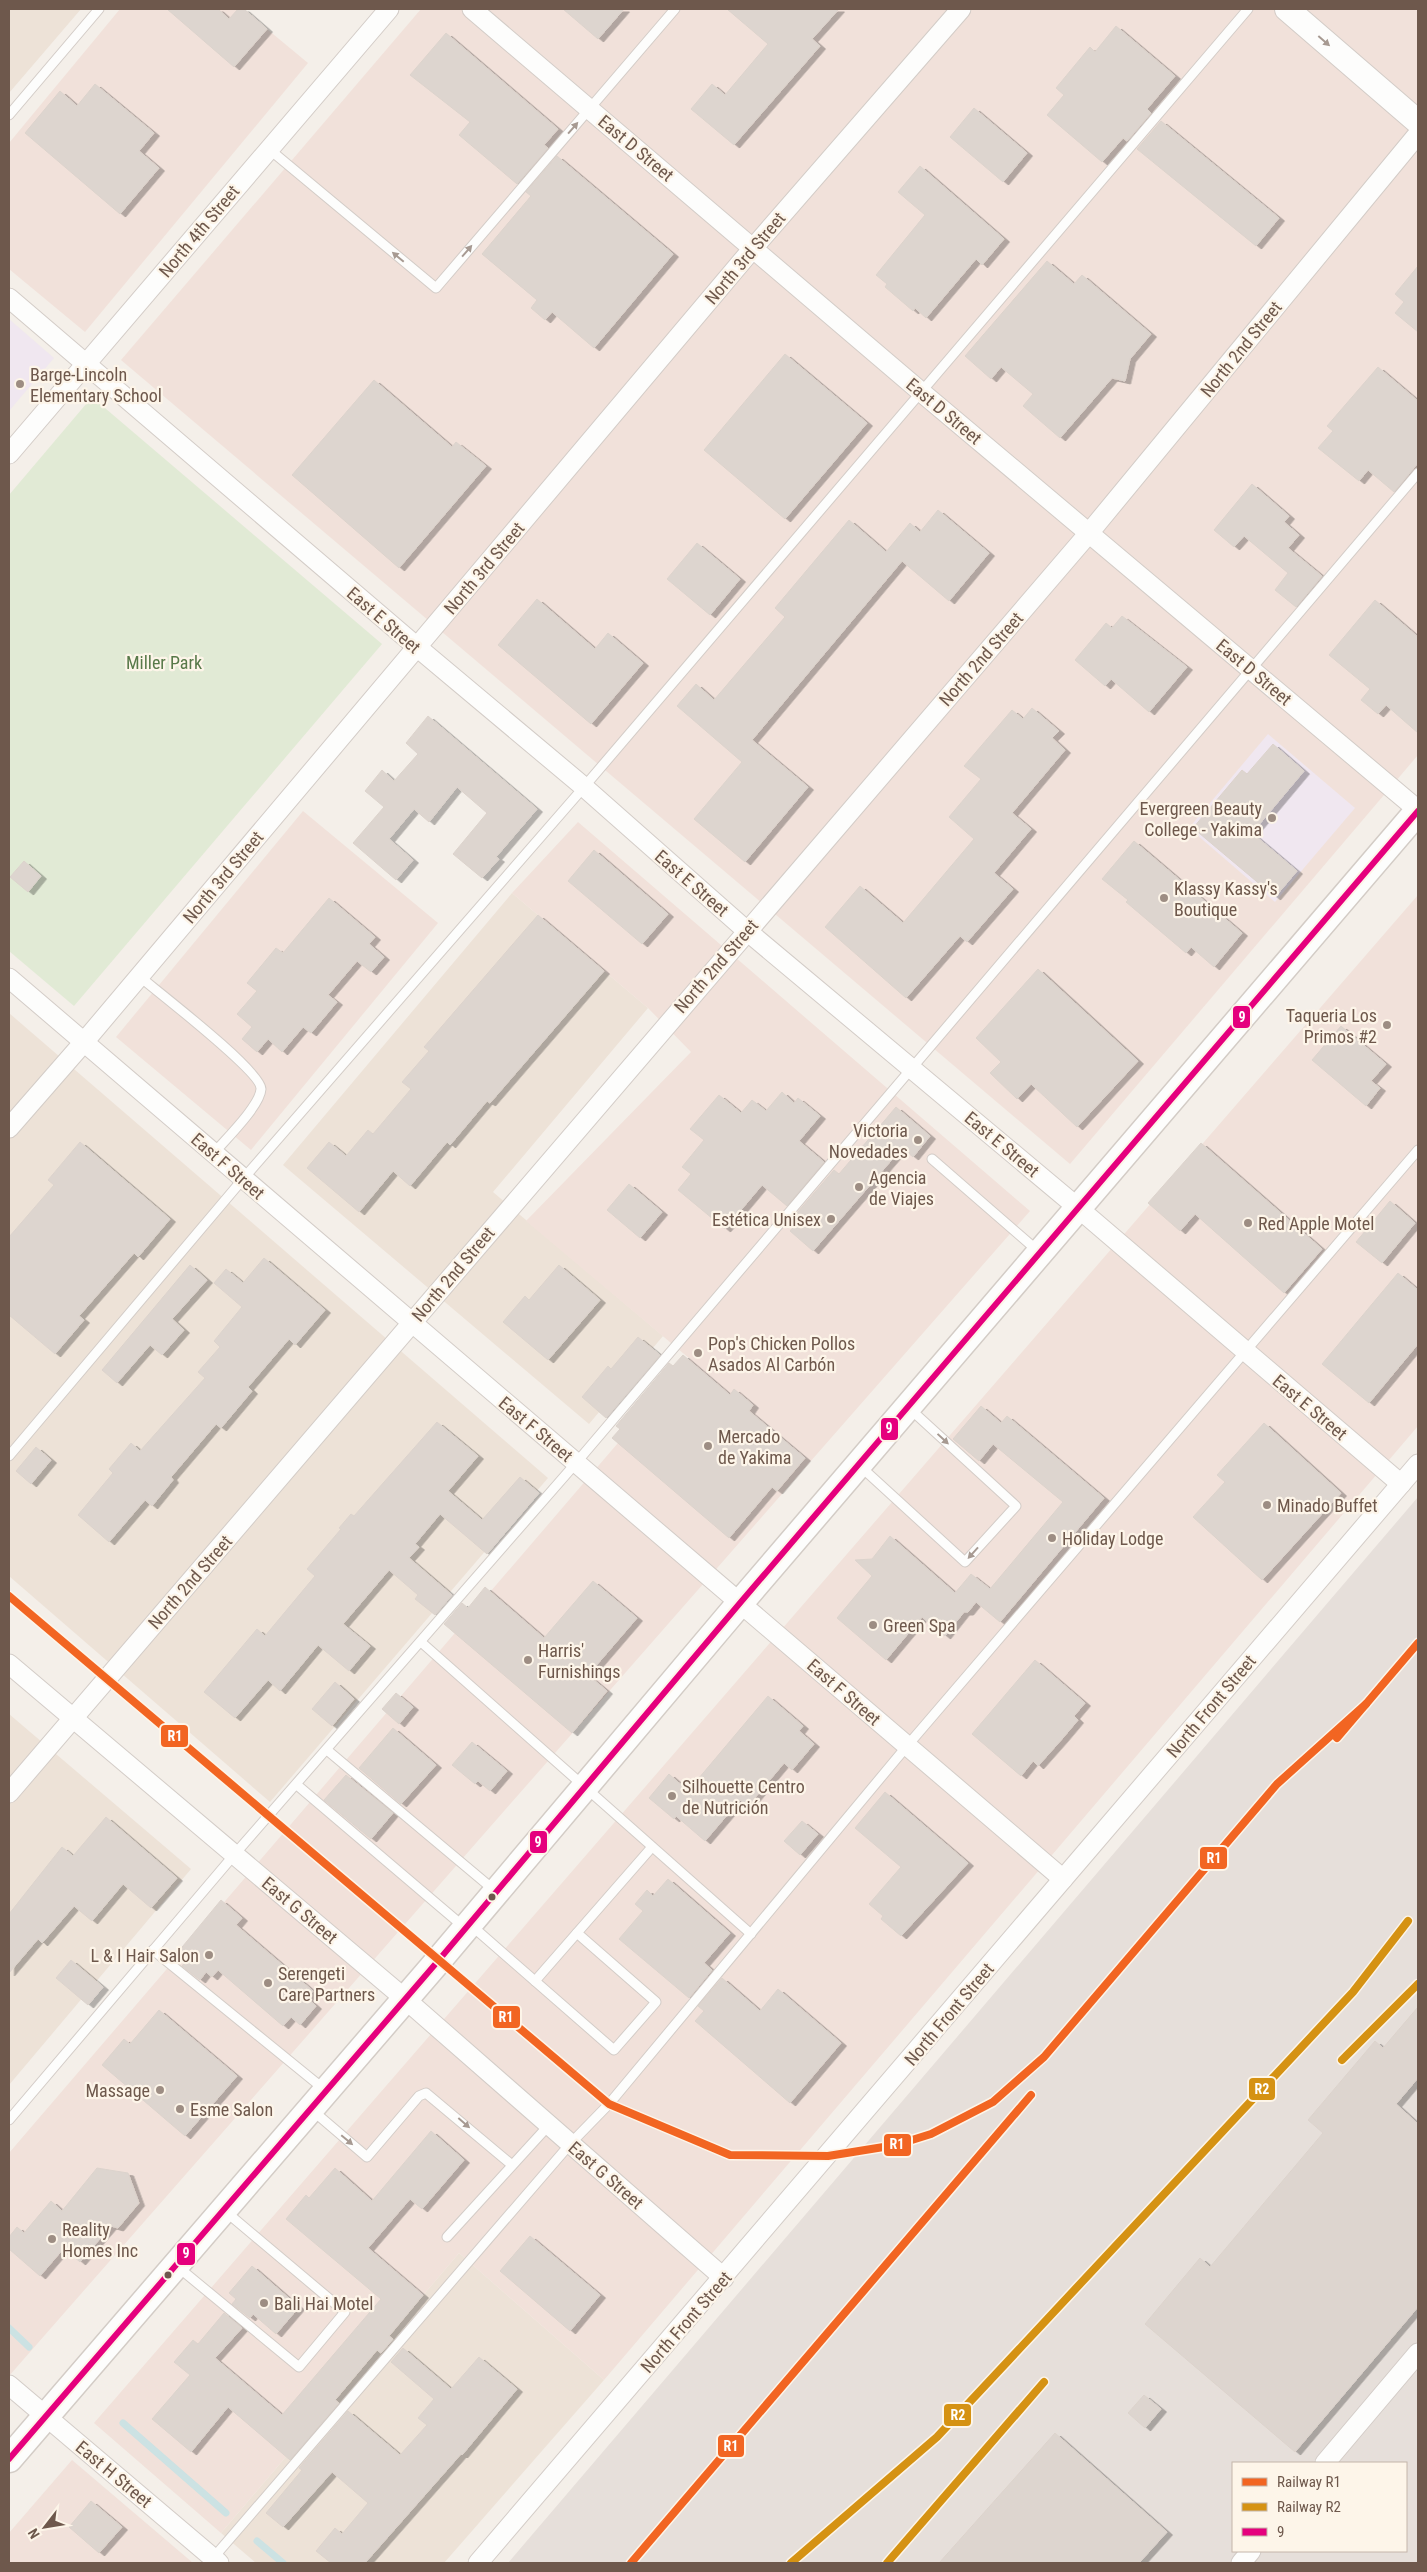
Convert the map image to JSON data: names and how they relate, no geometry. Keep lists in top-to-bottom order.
{
  "streets": {
    "street": [
      "East D Street",
      "North 4th Street",
      "North 3rd Street",
      "North 2nd Street",
      "East E Street",
      "East F Street",
      "North Front Street",
      "East G Street",
      "East H Street"
    ]
  },
  "crossings": [
    ["East D Street", "North 3rd Street"],
    ["East D Street", "North 2nd Street"],
    ["North 4th Street", "East E Street"],
    ["North 3rd Street", "East E Street"],
    ["North 3rd Street", "East F Street"],
    ["North 2nd Street", "East E Street"],
    ["North 2nd Street", "East F Street"],
    ["North 2nd Street", "East G Street"],
    ["East E Street", "North Front Street"],
    ["East F Street", "North Front Street"],
    ["North Front Street", "East G Street"]
  ],
  "parks": ["Miller Park"],
  "places": [
    "Barge-Lincoln Elementary School",
    "Evergreen Beauty College - Yakima",
    "Klassy Kassy's Boutique",
    "Taqueria Los Primos #2",
    "Victoria Novedades",
    "Agencia de Viajes",
    "Estética Unisex",
    "Red Apple Motel",
    "Pop's Chicken Pollos Asados Al Carbón",
    "Mercado de Yakima",
    "Minado Buffet",
    "Holiday Lodge",
    "Green Spa",
    "Harris' Furnishings",
    "Silhouette Centro de Nutrición",
    "L & I Hair Salon",
    "Serengeti Care Partners",
    "Massage",
    "Esme Salon",
    "Reality Homes Inc",
    "Bali Hai Motel"
  ],
  "lines": ["transit line 9", "rail line R1", "rail line R2"],
  "legend": ["Railway R1", "Railway R2", "9"],
  "north": "bottom left"
}
